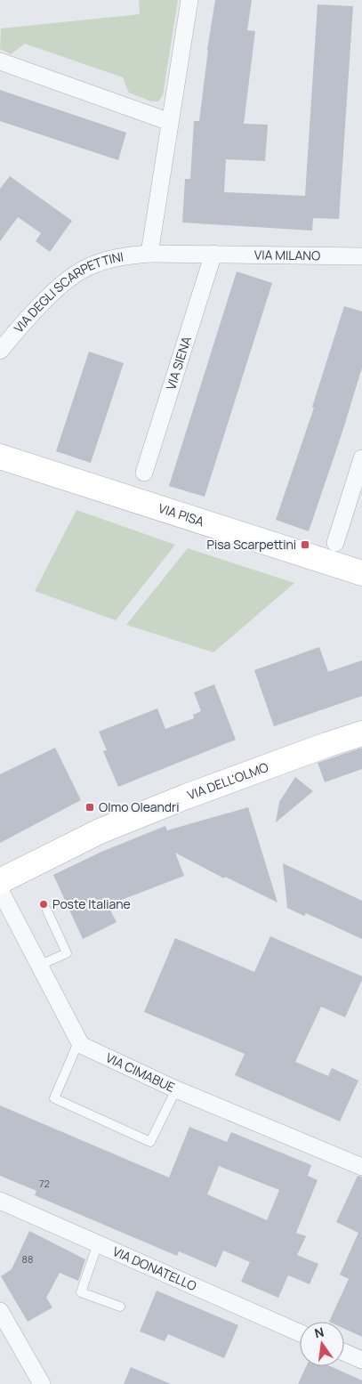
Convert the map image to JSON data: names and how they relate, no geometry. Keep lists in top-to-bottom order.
{
  "streets": {
    "street": [
      "VIA MILANO",
      "VIA DEGLI SCARPETTINI",
      "VIA SIENA",
      "VIA PISA",
      "VIA DELL'OLMO",
      "VIA CIMABUE",
      "VIA DONATELLO"
    ]
  },
  "crossings": [
    ["VIA MILANO", "VIA DEGLI SCARPETTINI"],
    ["VIA MILANO", "VIA SIENA"],
    ["VIA DEGLI SCARPETTINI", "VIA SIENA"]
  ],
  "places": {
    "transit": ["Pisa Scarpettini", "Olmo Oleandri"],
    "other": ["Poste Italiane"]
  },
  "house_numbers": ["72", "88"],
  "north": "top"
}
